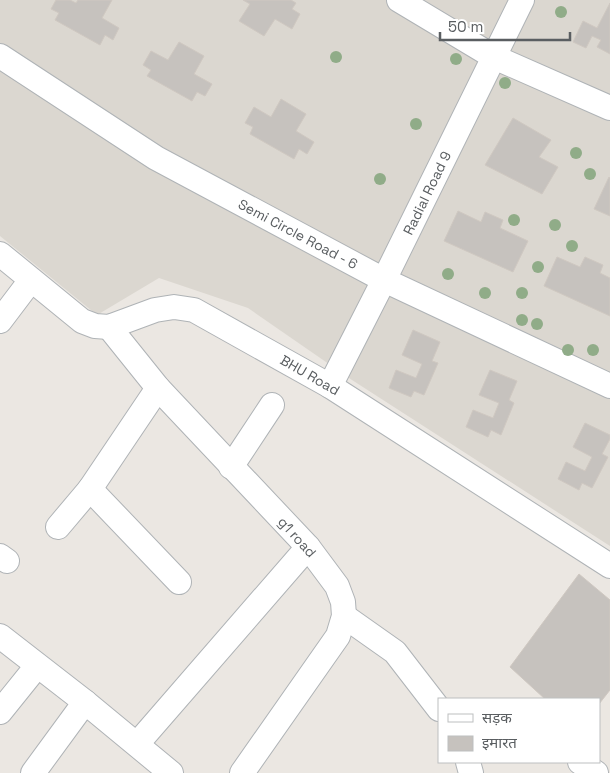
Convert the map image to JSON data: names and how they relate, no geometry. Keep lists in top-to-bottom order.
{
  "streets": {
    "street": [
      "Radial Road 9",
      "Semi Circle Road - 6",
      "BHU Road",
      "g1 road"
    ]
  },
  "crossings": [
    ["Radial Road 9", "Semi Circle Road - 6"],
    ["Radial Road 9", "BHU Road"],
    ["BHU Road", "g1 road"]
  ],
  "legend": ["सड़क", "इमारत"],
  "scale_bar": "50 m"
}
